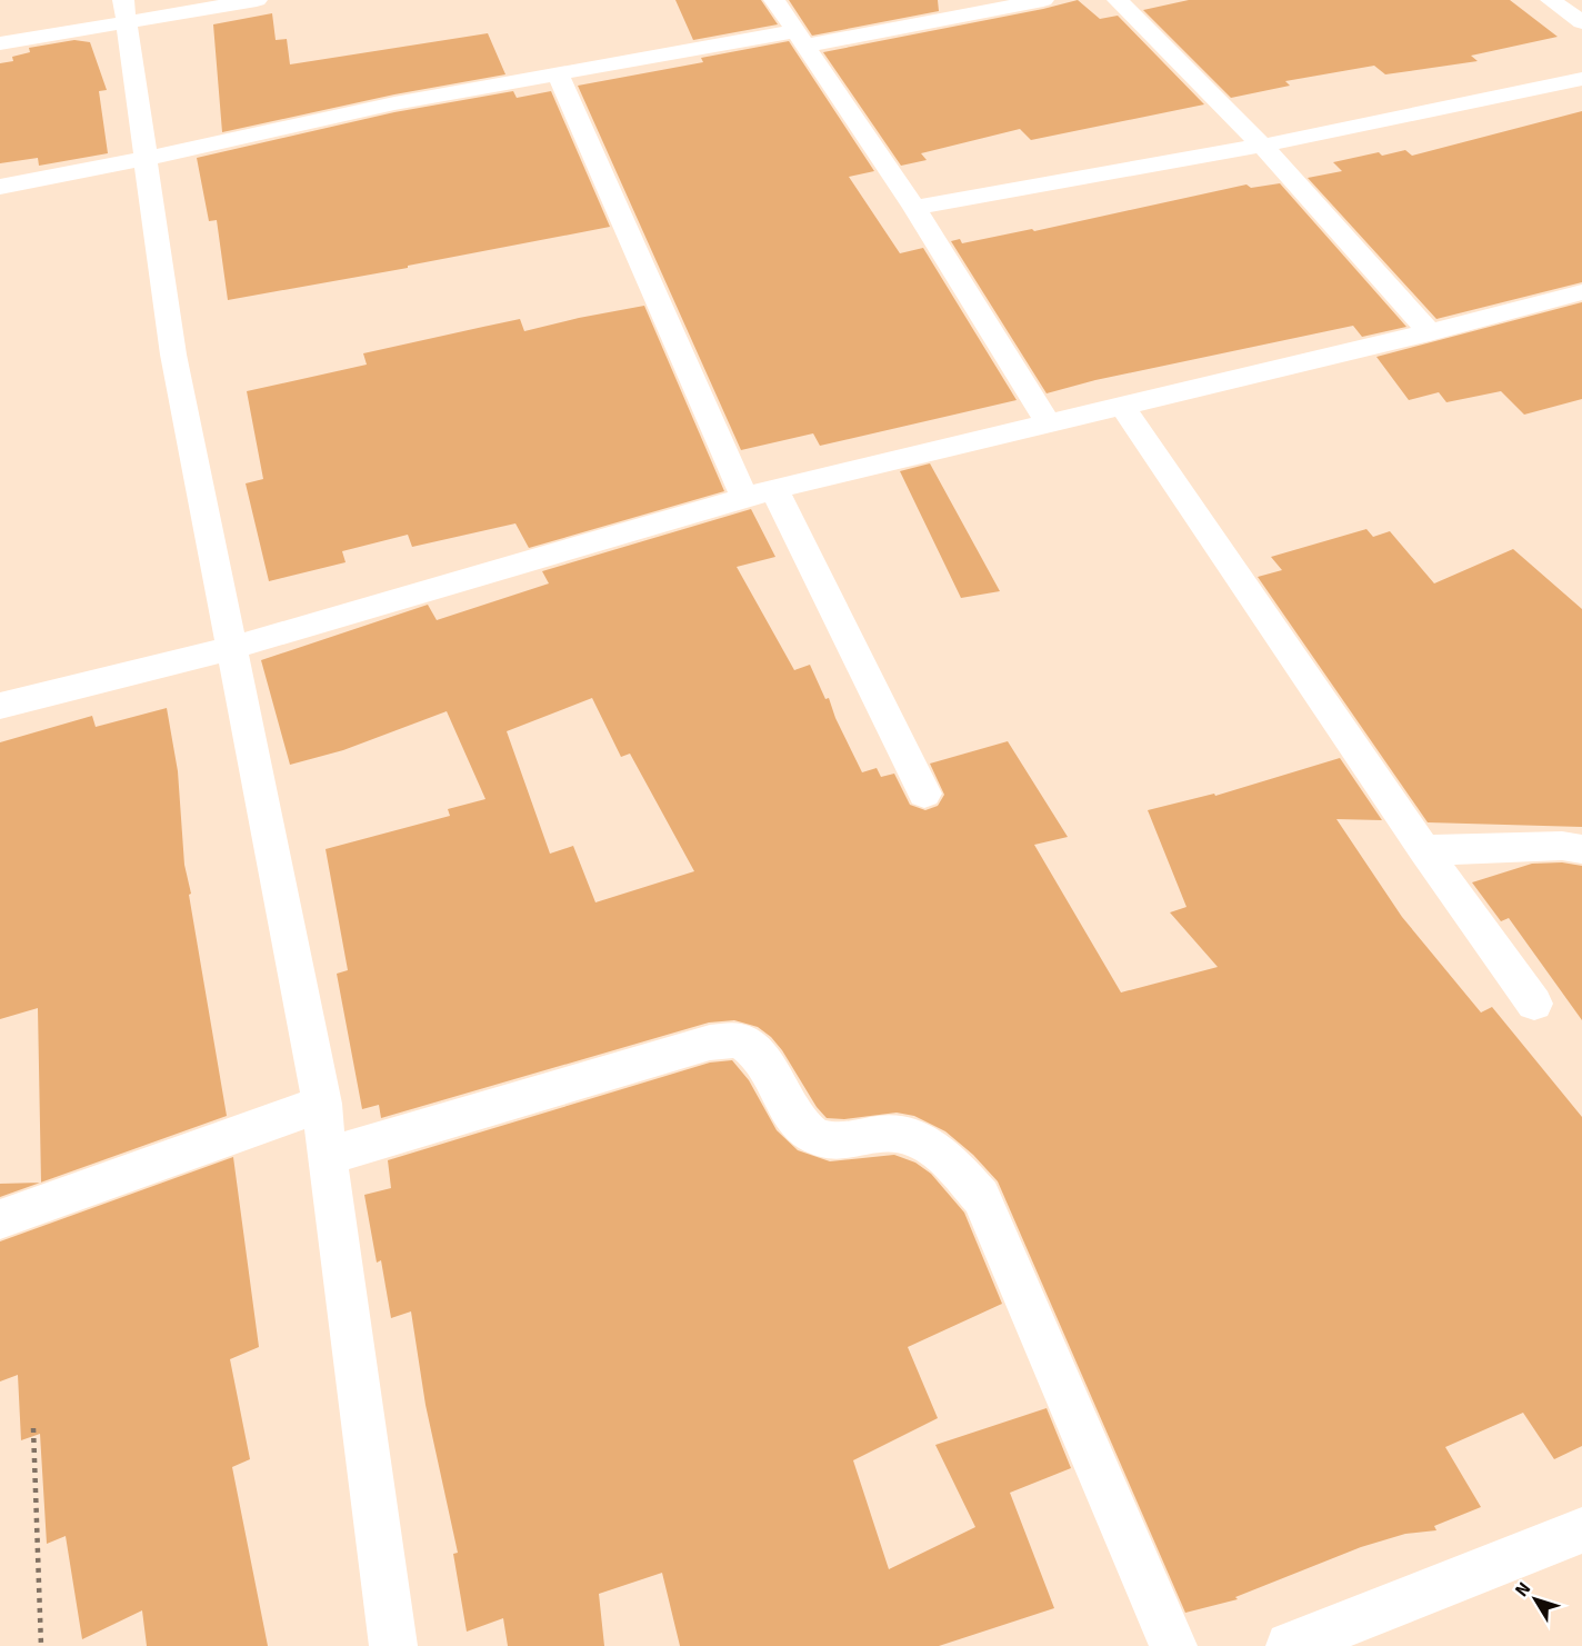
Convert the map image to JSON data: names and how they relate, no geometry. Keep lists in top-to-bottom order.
{
  "north": "top left"
}
